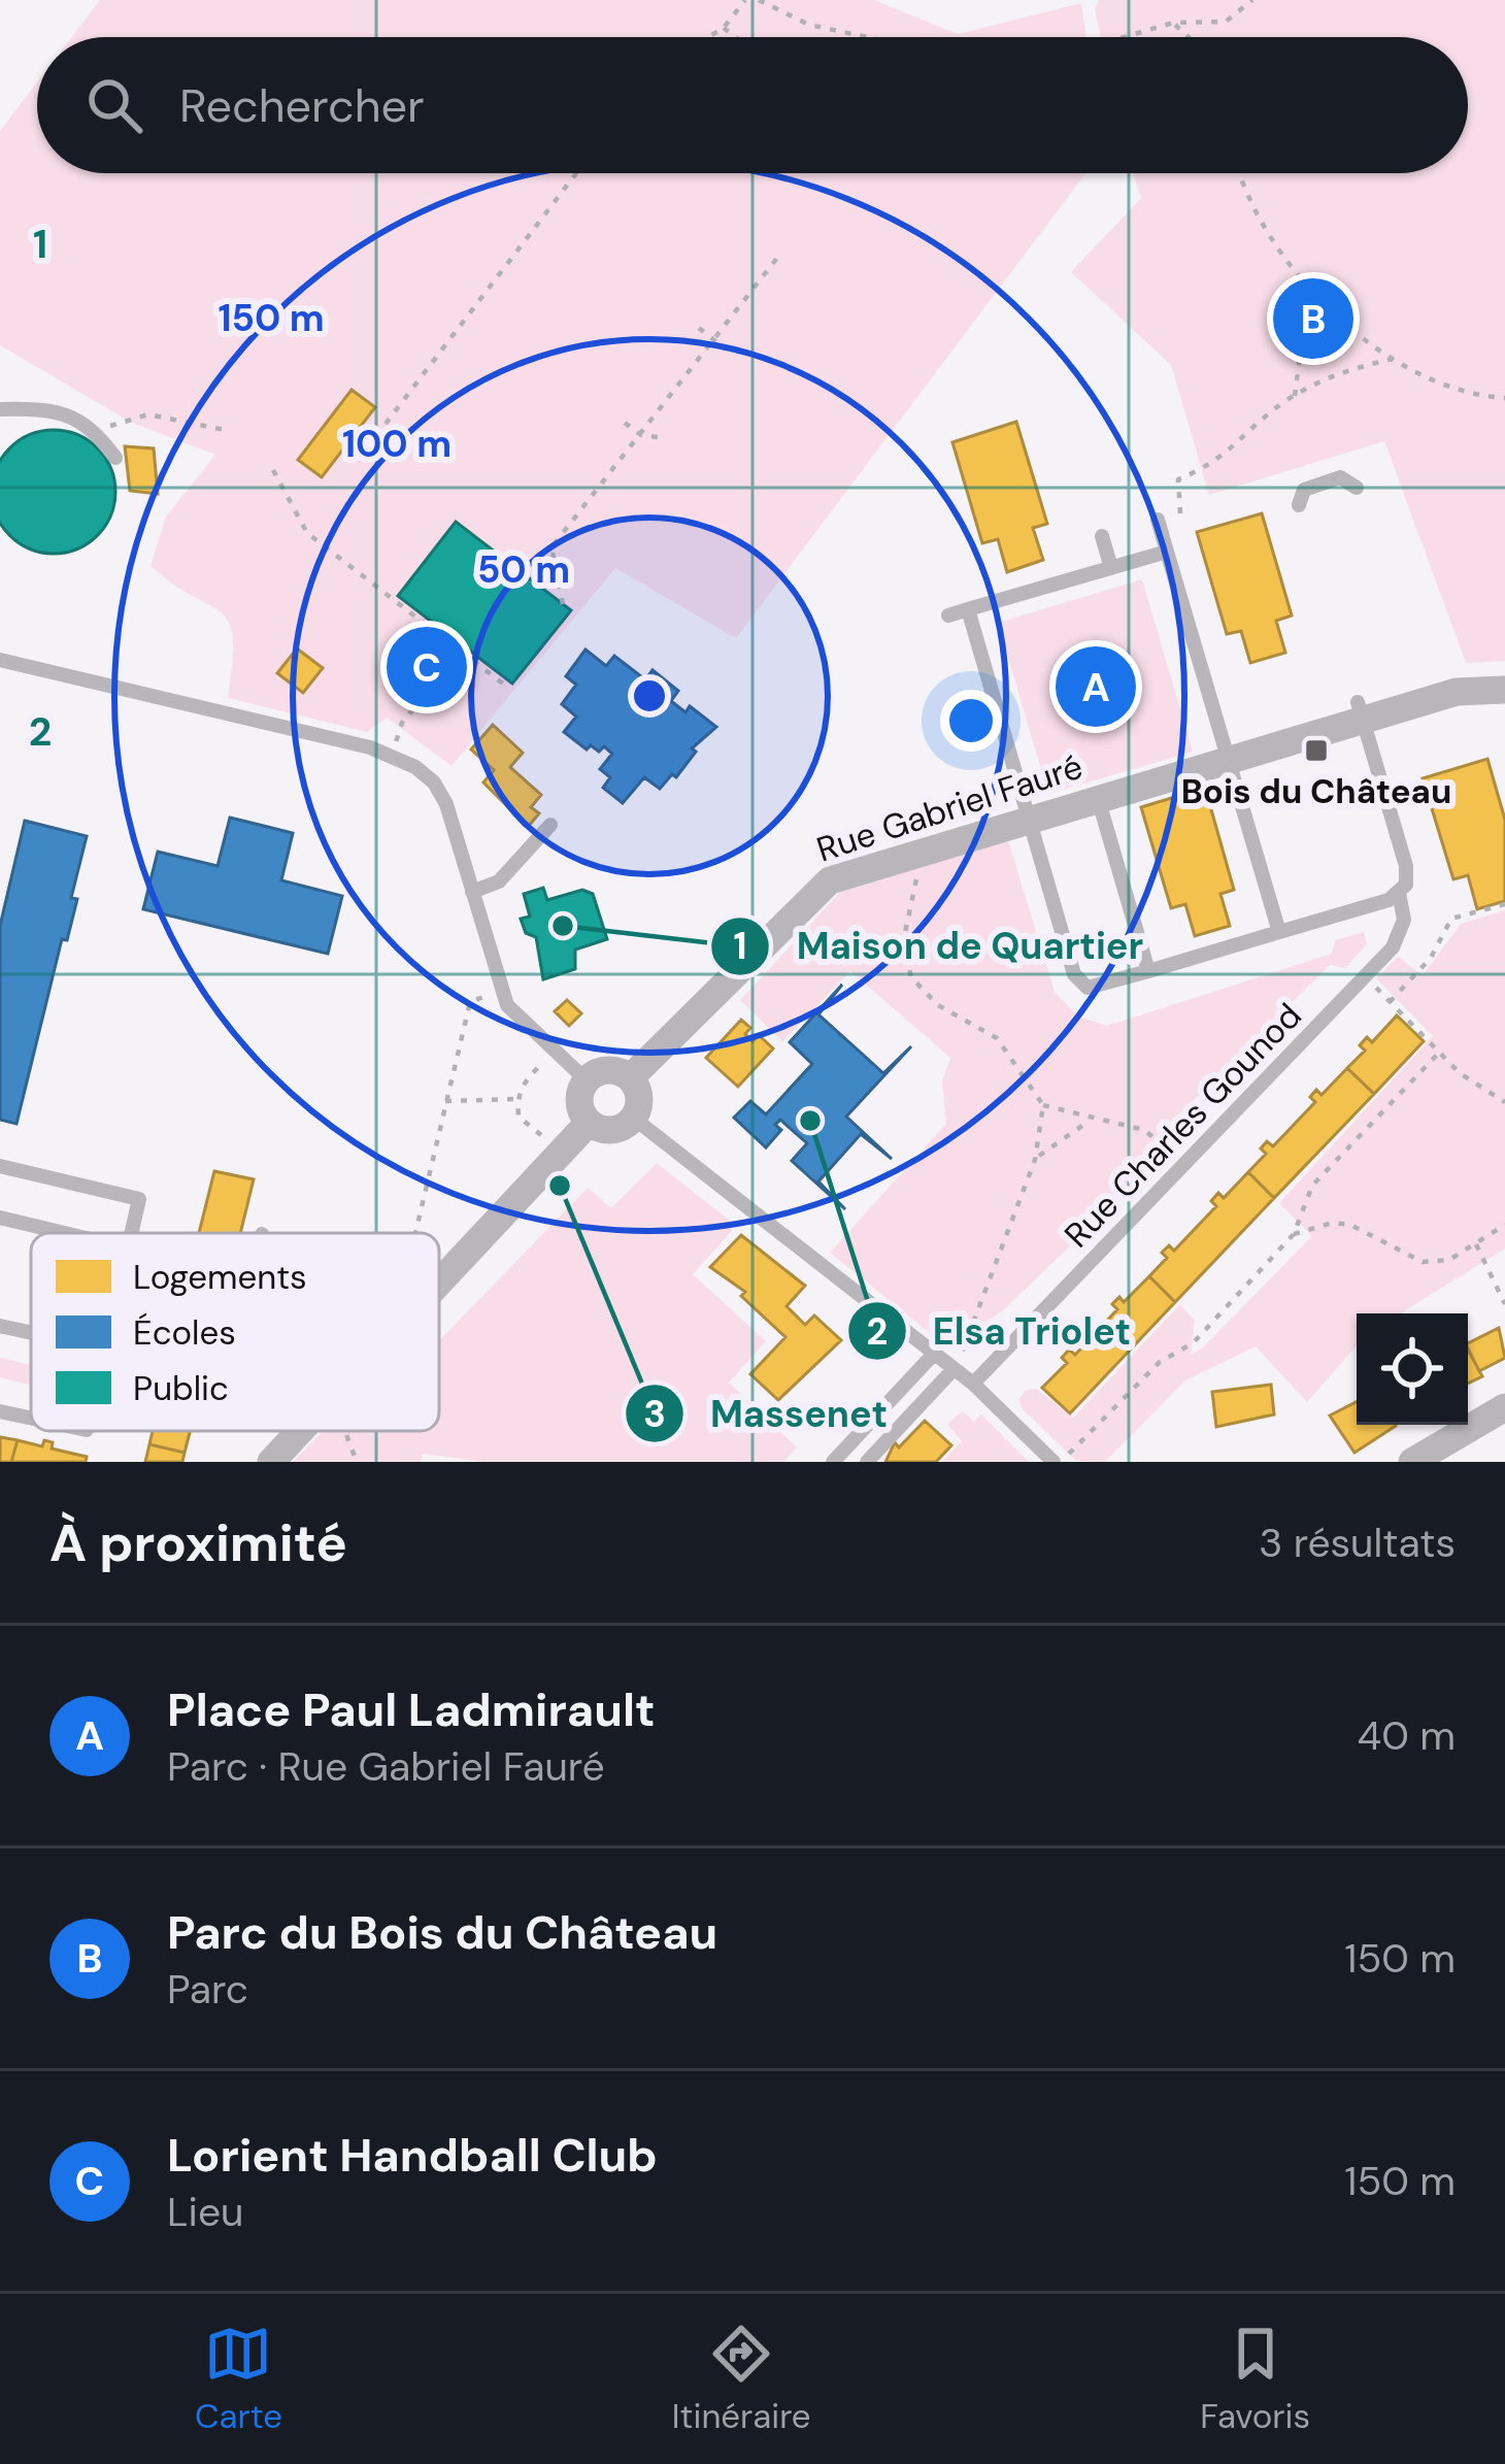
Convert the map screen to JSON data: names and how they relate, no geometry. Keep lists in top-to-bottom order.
{
  "streets": {
    "street": ["Rue Gabriel Fauré"],
    "lane": ["Rue Charles Gounod"]
  },
  "crossings": [
    ["Rue Gabriel Fauré", "Rue Charles Gounod"]
  ],
  "places": {
    "transit": ["Bois du Château"],
    "other": ["Maison de Quartier", "Elsa Triolet", "Massenet"]
  },
  "legend": ["Logements", "Écoles", "Public"],
  "page": {
    "search": "Rechercher",
    "pins": ["B", "C", "A"],
    "heading": ["À proximité", "3 résultats"],
    "list": [
      {
        "mark": "A",
        "name": "Place Paul Ladmirault",
        "note": "Parc · Rue Gabriel Fauré",
        "value": "40 m"
      },
      {
        "mark": "B",
        "name": "Parc du Bois du Château",
        "note": "Parc",
        "value": "150 m"
      },
      {
        "mark": "C",
        "name": "Lorient Handball Club",
        "note": "Lieu",
        "value": "150 m"
      }
    ],
    "nav": ["Carte", "Itinéraire", "Favoris"]
  },
  "grid": {
    "rows": ["1", "2"]
  },
  "rings": ["150 m", "100 m", "50 m"]
}
